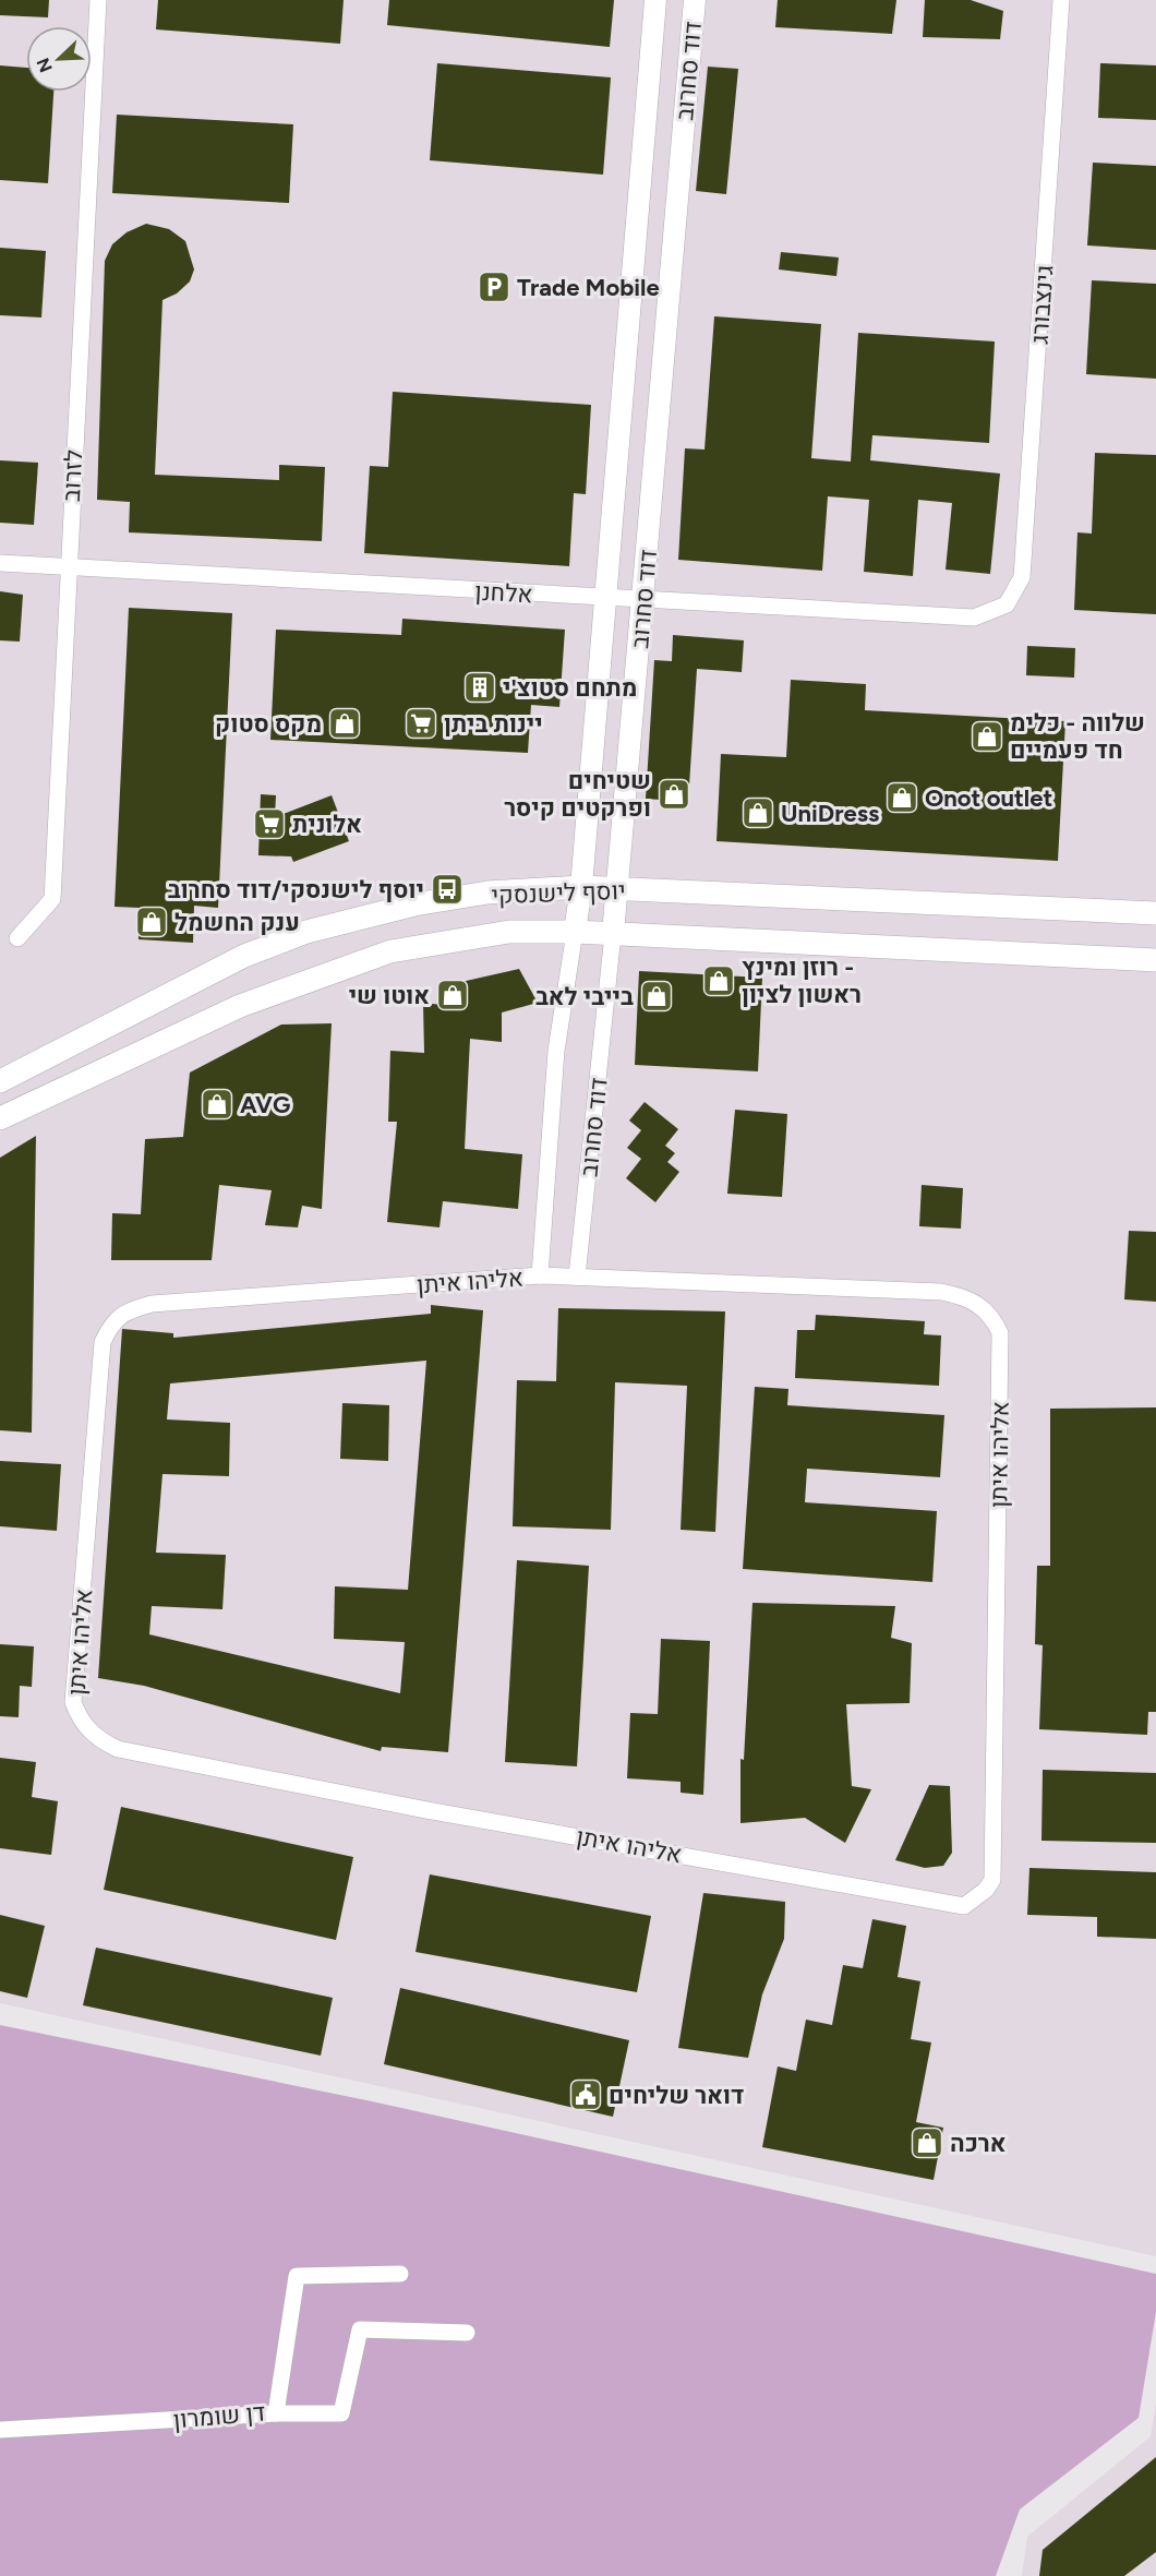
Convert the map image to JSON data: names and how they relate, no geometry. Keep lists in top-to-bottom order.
{
  "streets": {
    "main road": ["יוסף לישנסקי"],
    "street": [
      "דוד סחרוב",
      "גינצבורג",
      "לזרוב",
      "אלחנן",
      "אליהו איתן",
      "דן שומרון"
    ]
  },
  "crossings": [
    ["דוד סחרוב", "אלחנן"],
    ["דוד סחרוב", "יוסף לישנסקי"],
    ["דוד סחרוב", "אליהו איתן"],
    ["גינצבורג", "אלחנן"],
    ["לזרוב", "אלחנן"]
  ],
  "places": {
    "parking": ["Trade Mobile"],
    "building": ["מתחם סטוצ'י"],
    "shop": [
      "מקס סטוק",
      "שלווה - כלימ חד פעמיים",
      "שטיחים ופרקטים קיסר",
      "Onot outlet",
      "UniDress",
      "ענק החשמל",
      "רוזן ומינץ - ראשון לציון",
      "אוטו שי",
      "בייבי לאב",
      "AVG",
      "ארכה"
    ],
    "supermarket": ["יינות ביתן", "אלונית"],
    "bus stop": ["יוסף לישנסקי/דוד סחרוב"],
    "public building": ["דואר שליחים"]
  },
  "north": "bottom left"
}
